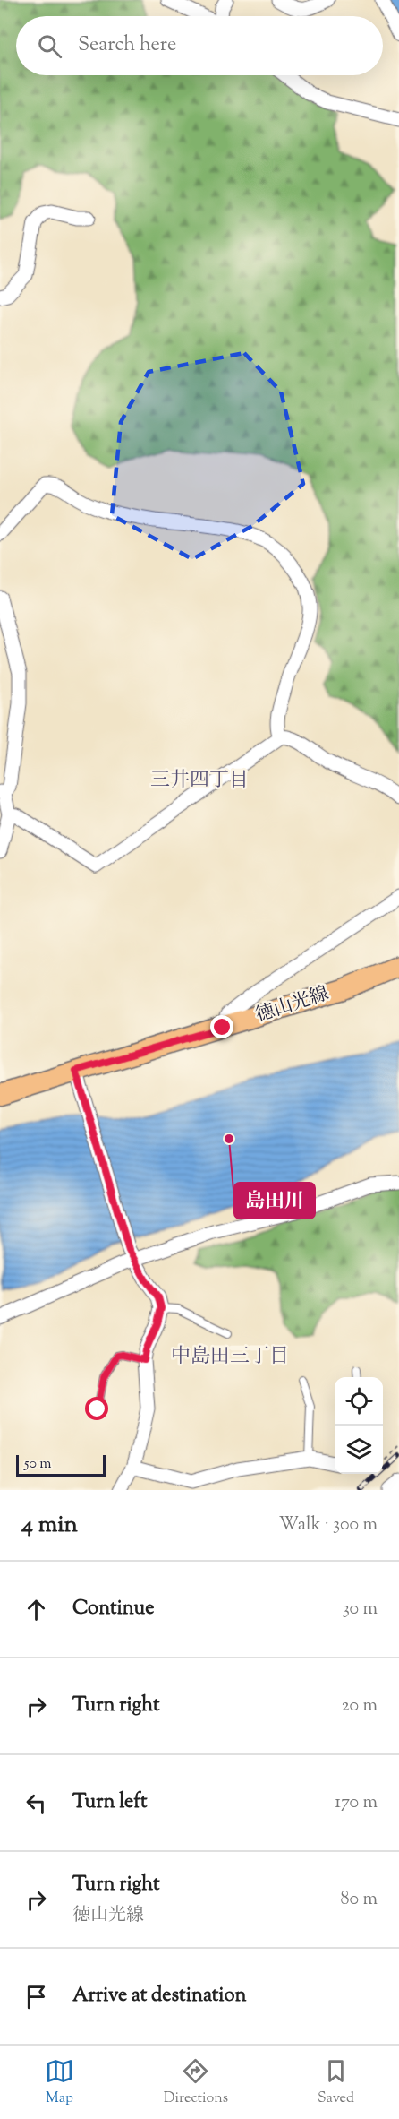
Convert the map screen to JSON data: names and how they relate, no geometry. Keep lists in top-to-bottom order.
{
  "streets": {
    "main road": ["徳山光線"]
  },
  "districts": ["三井四丁目", "中島田三丁目"],
  "places": ["島田川"],
  "scale_bar": "50 m",
  "page": {
    "search": "Search here",
    "scale": "50 m",
    "heading": ["4 min", "Walk · 300 m"],
    "list": [
      ["Continue", "30 m"],
      ["Turn right", "20 m"],
      ["Turn left", "170 m"],
      ["Turn right", "徳山光線", "80 m"],
      "Arrive at destination"
    ],
    "nav": ["Map", "Directions", "Saved"]
  }
}
